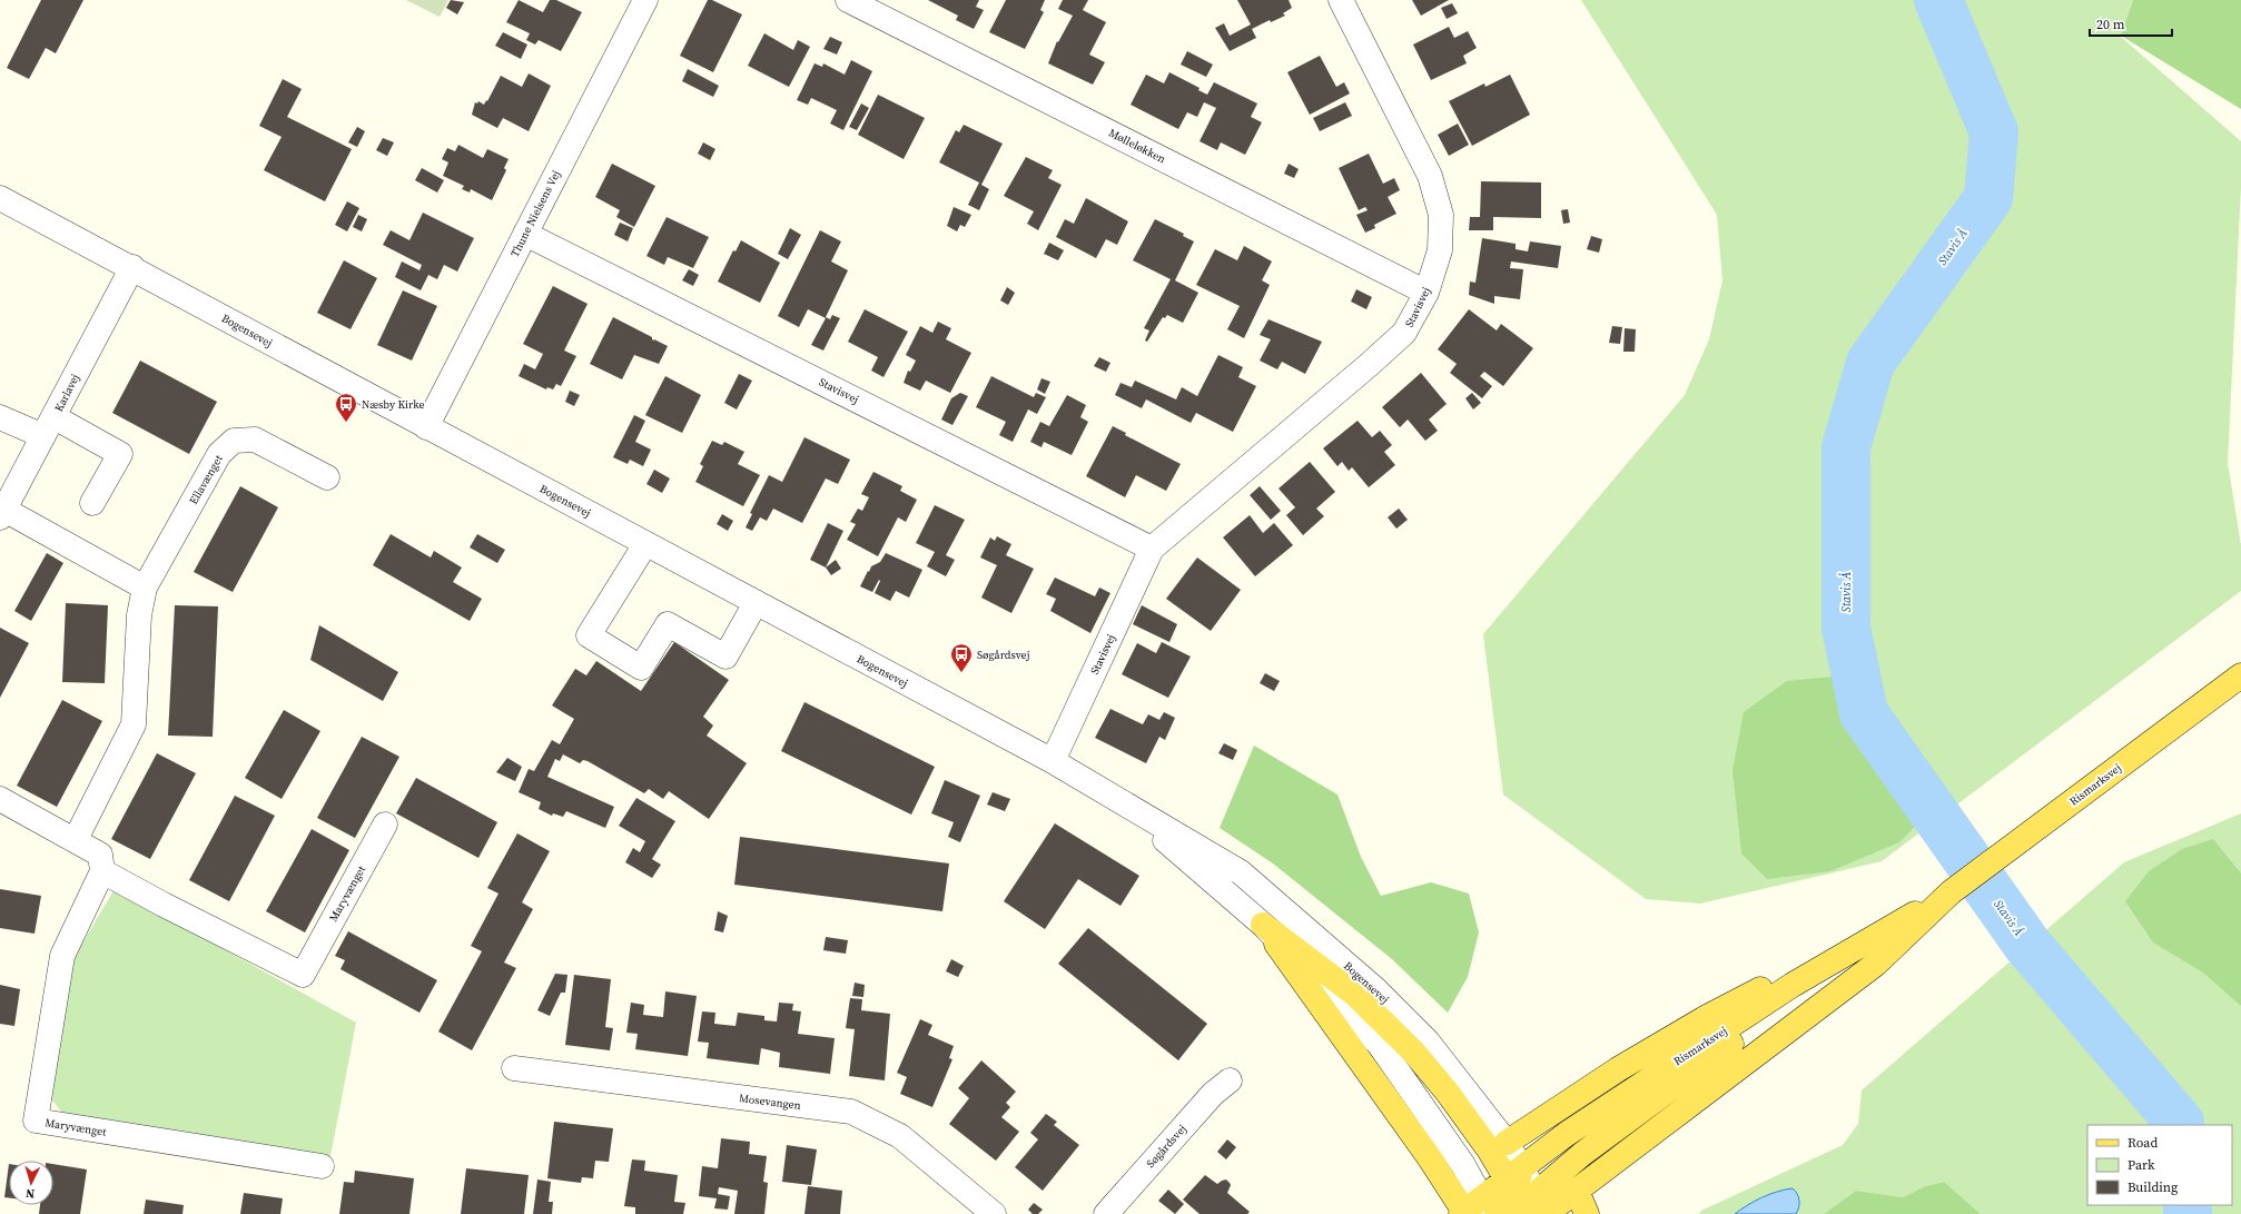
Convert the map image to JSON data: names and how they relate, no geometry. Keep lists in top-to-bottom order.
{
  "streets": {
    "main road": ["Rismarksvej"],
    "street": [
      "Mølleløkken",
      "Thune Nielsens Vej",
      "Stavisvej",
      "Bogensevej",
      "Karlavej",
      "Ellavænget",
      "Maryvænget",
      "Mosevangen",
      "Søgårdsvej"
    ]
  },
  "crossings": [
    ["Mølleløkken", "Stavisvej"],
    ["Thune Nielsens Vej", "Stavisvej"],
    ["Thune Nielsens Vej", "Bogensevej"],
    ["Stavisvej", "Bogensevej"],
    ["Bogensevej", "Karlavej"],
    ["Bogensevej", "Rismarksvej"]
  ],
  "water": ["Stavis Å"],
  "places": {
    "bus stop": ["Næsby Kirke", "Søgårdsvej"]
  },
  "legend": ["Road", "Park", "Building"],
  "scale_bar": "20 m",
  "north": "bottom"
}
